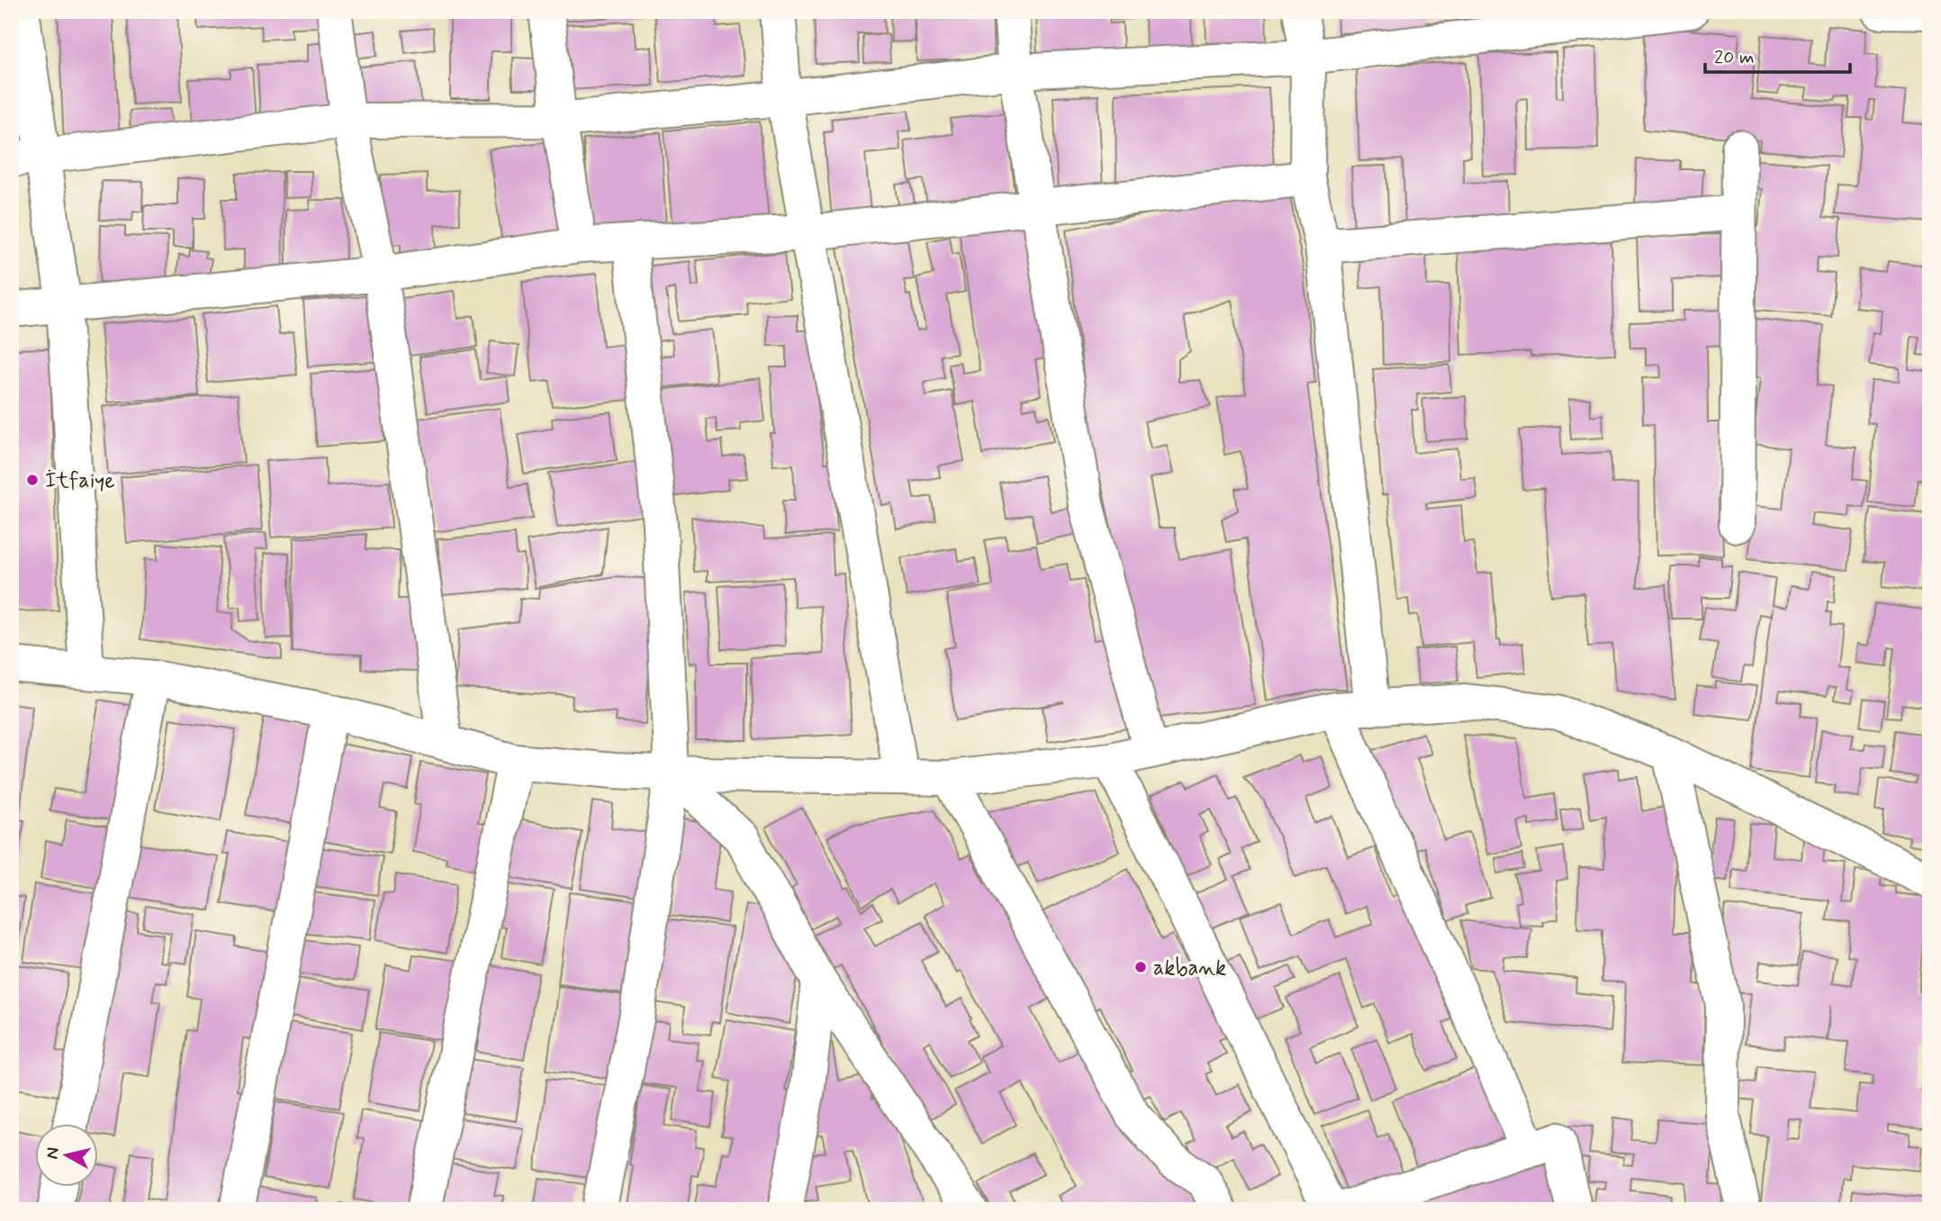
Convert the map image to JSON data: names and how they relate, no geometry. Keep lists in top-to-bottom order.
{
  "places": ["İtfaiye", "akbank"],
  "scale_bar": "20 m",
  "north": "left"
}
